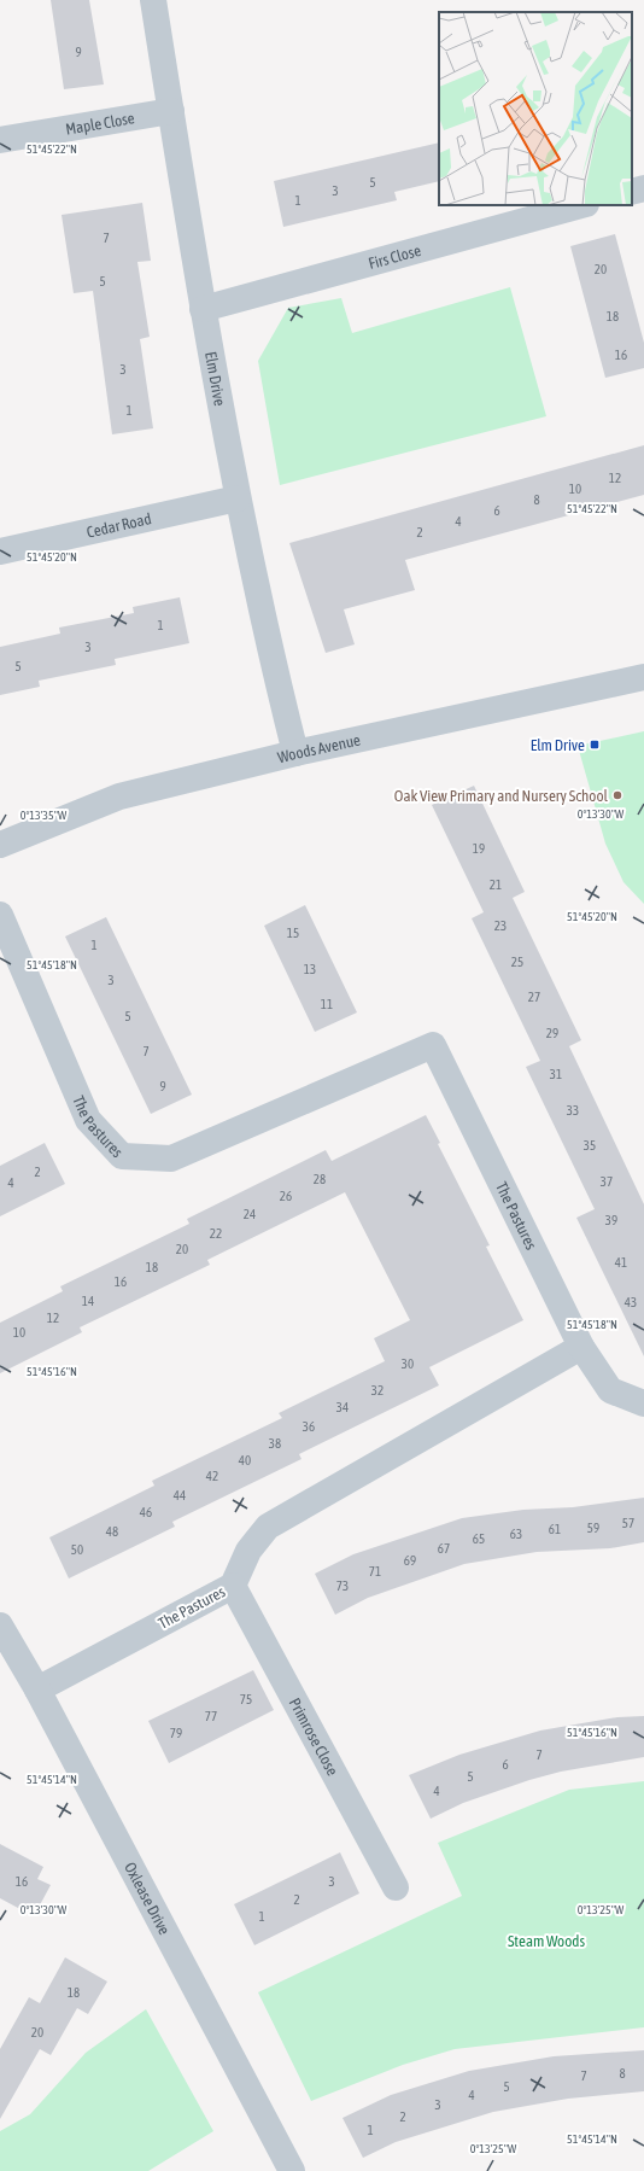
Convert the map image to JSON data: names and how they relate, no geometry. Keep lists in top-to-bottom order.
{
  "streets": {
    "street": [
      "Maple Close",
      "Firs Close",
      "Elm Drive",
      "Cedar Road",
      "Woods Avenue",
      "The Pastures",
      "Primrose Close",
      "Oxlease Drive"
    ]
  },
  "crossings": [
    ["Maple Close", "Elm Drive"],
    ["Firs Close", "Elm Drive"],
    ["Elm Drive", "Cedar Road"],
    ["Elm Drive", "Woods Avenue"],
    ["The Pastures", "Primrose Close"],
    ["The Pastures", "Oxlease Drive"]
  ],
  "parks": ["Steam Woods"],
  "places": {
    "transit": ["Elm Drive"],
    "other": ["Oak View Primary and Nursery School"]
  },
  "house_numbers": [
    "9",
    "5",
    "3",
    "1",
    "7",
    "20",
    "5",
    "18",
    "16",
    "3",
    "1",
    "12",
    "10",
    "8",
    "6",
    "4",
    "2",
    "1",
    "3",
    "5",
    "19",
    "21",
    "23",
    "15",
    "1",
    "25",
    "13",
    "3",
    "27",
    "11",
    "5",
    "29",
    "7",
    "31",
    "9",
    "33",
    "35",
    "2",
    "28",
    "37",
    "4",
    "26",
    "24",
    "39",
    "22",
    "20",
    "41",
    "18",
    "16",
    "14",
    "43",
    "12",
    "10",
    "30",
    "32",
    "34",
    "36",
    "38",
    "40",
    "42",
    "44",
    "46",
    "57",
    "59",
    "61",
    "48",
    "63",
    "65",
    "67",
    "50",
    "69",
    "71",
    "73",
    "75",
    "77",
    "79",
    "7",
    "6",
    "5",
    "4",
    "16",
    "3",
    "2",
    "1",
    "18",
    "20",
    "8",
    "7",
    "5",
    "4",
    "3",
    "2",
    "1"
  ],
  "coordinates": [
    "51°45'22\"N",
    "51°45'20\"N",
    "0°13'30\"W",
    "0°13'35\"W",
    "51°45'18\"N",
    "51°45'16\"N",
    "51°45'14\"N",
    "0°13'25\"W"
  ]
}
